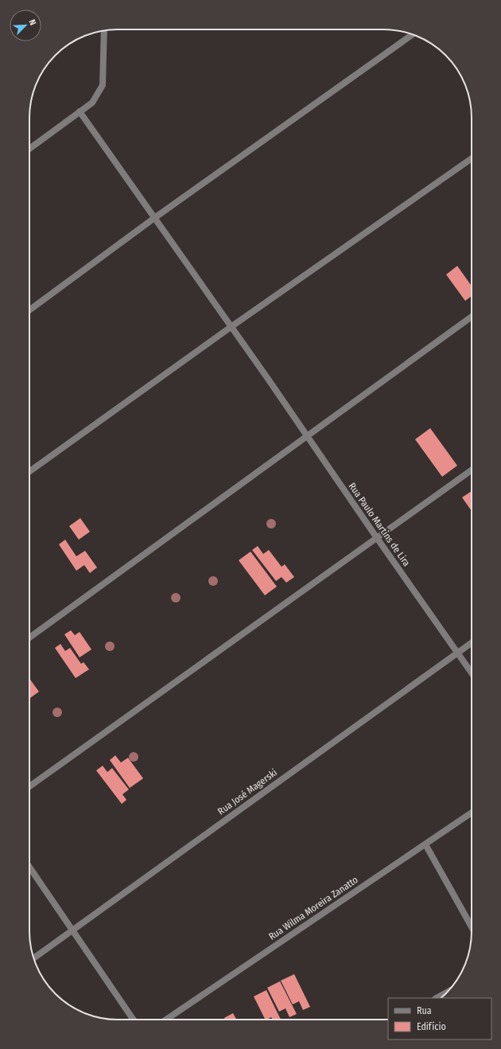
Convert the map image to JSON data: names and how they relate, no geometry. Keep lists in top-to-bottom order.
{
  "streets": {
    "street": ["Rua Paulo Martins de Lira", "Rua José Magerski", "Rua Wilma Moreira Zanatto"]
  },
  "crossings": [
    ["Rua Paulo Martins de Lira", "Rua José Magerski"]
  ],
  "legend": ["Rua", "Edifício"],
  "north": "top right"
}
